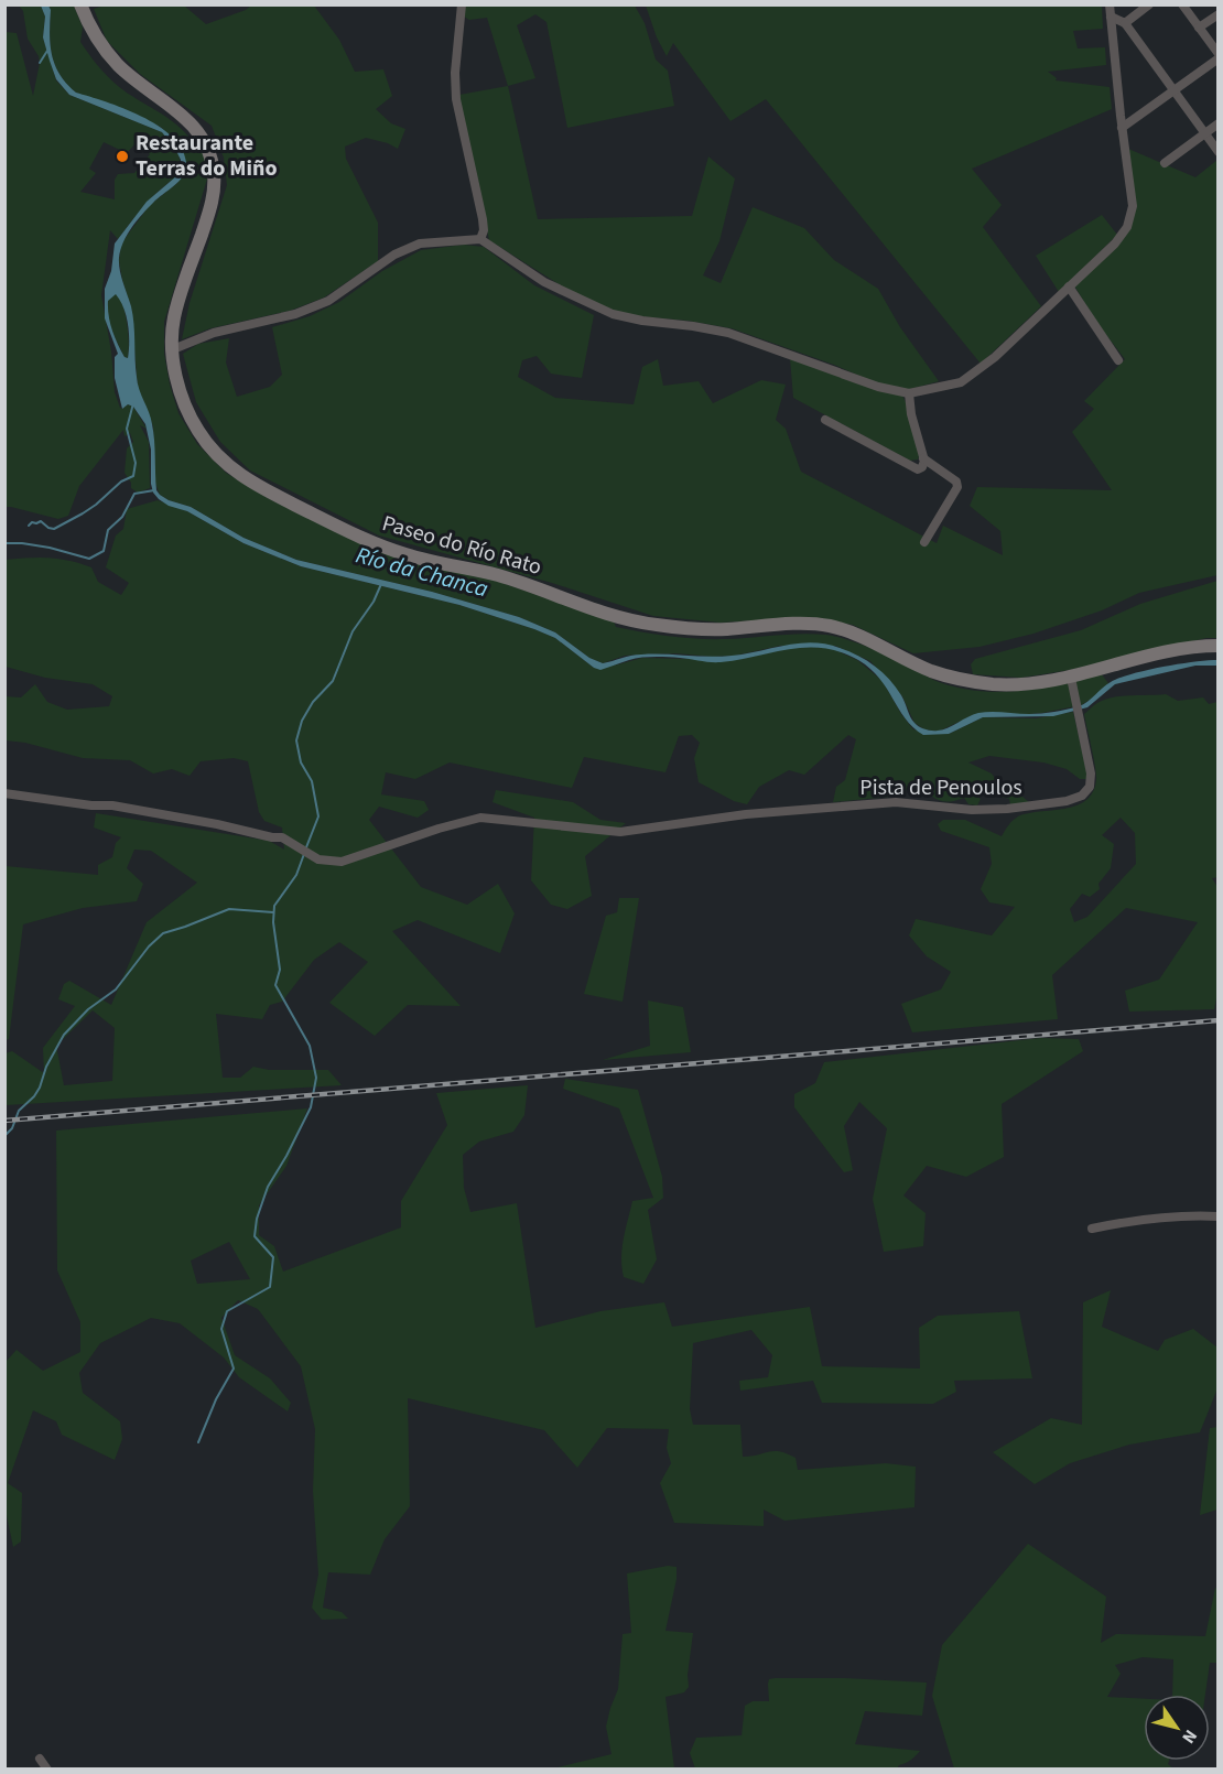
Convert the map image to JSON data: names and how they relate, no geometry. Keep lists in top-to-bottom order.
{
  "streets": {
    "street": ["Paseo do Río Rato", "Pista de Penoulos"]
  },
  "crossings": [
    ["Paseo do Río Rato", "Pista de Penoulos"]
  ],
  "water": ["Río da Chanca"],
  "places": ["Restaurante Terras do Miño"],
  "north": "bottom right"
}
